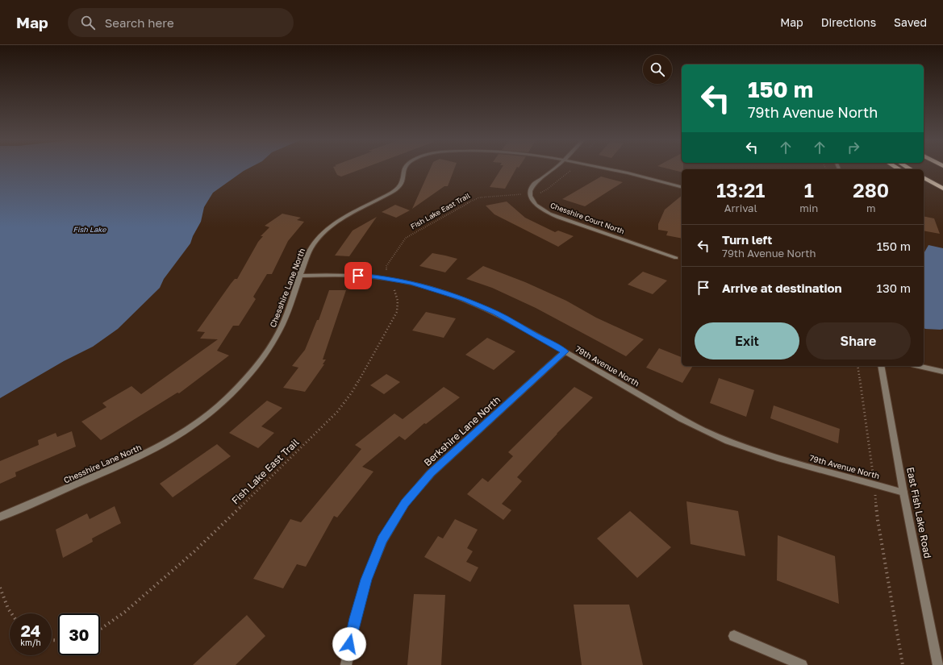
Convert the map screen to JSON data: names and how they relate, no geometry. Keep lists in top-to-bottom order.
{
  "streets": {
    "street": [
      "Chesshire Court North",
      "Chesshire Lane North",
      "79th Avenue North",
      "Berkshire Lane North",
      "East Fish Lake Road"
    ],
    "path": ["Fish Lake East Trail"]
  },
  "crossings": [
    ["Chesshire Lane North", "79th Avenue North"],
    ["79th Avenue North", "Berkshire Lane North"],
    ["79th Avenue North", "East Fish Lake Road"]
  ],
  "water": ["Fish Lake"],
  "page": {
    "header": "Map",
    "search": "Search here",
    "nav": ["Map", "Directions", "Saved"],
    "turn": ["150 m", "79th Avenue North"],
    "eta": [
      "13:21",
      "Arrival",
      "1",
      "min",
      "280",
      "m"
    ],
    "list": [
      {
        "name": "Turn left",
        "note": "79th Avenue North",
        "value": "150 m"
      },
      {
        "name": "Arrive at destination",
        "value": "130 m"
      }
    ],
    "buttons": ["Exit", "Share"],
    "speed": "24 km/h",
    "limit": "30"
  }
}
